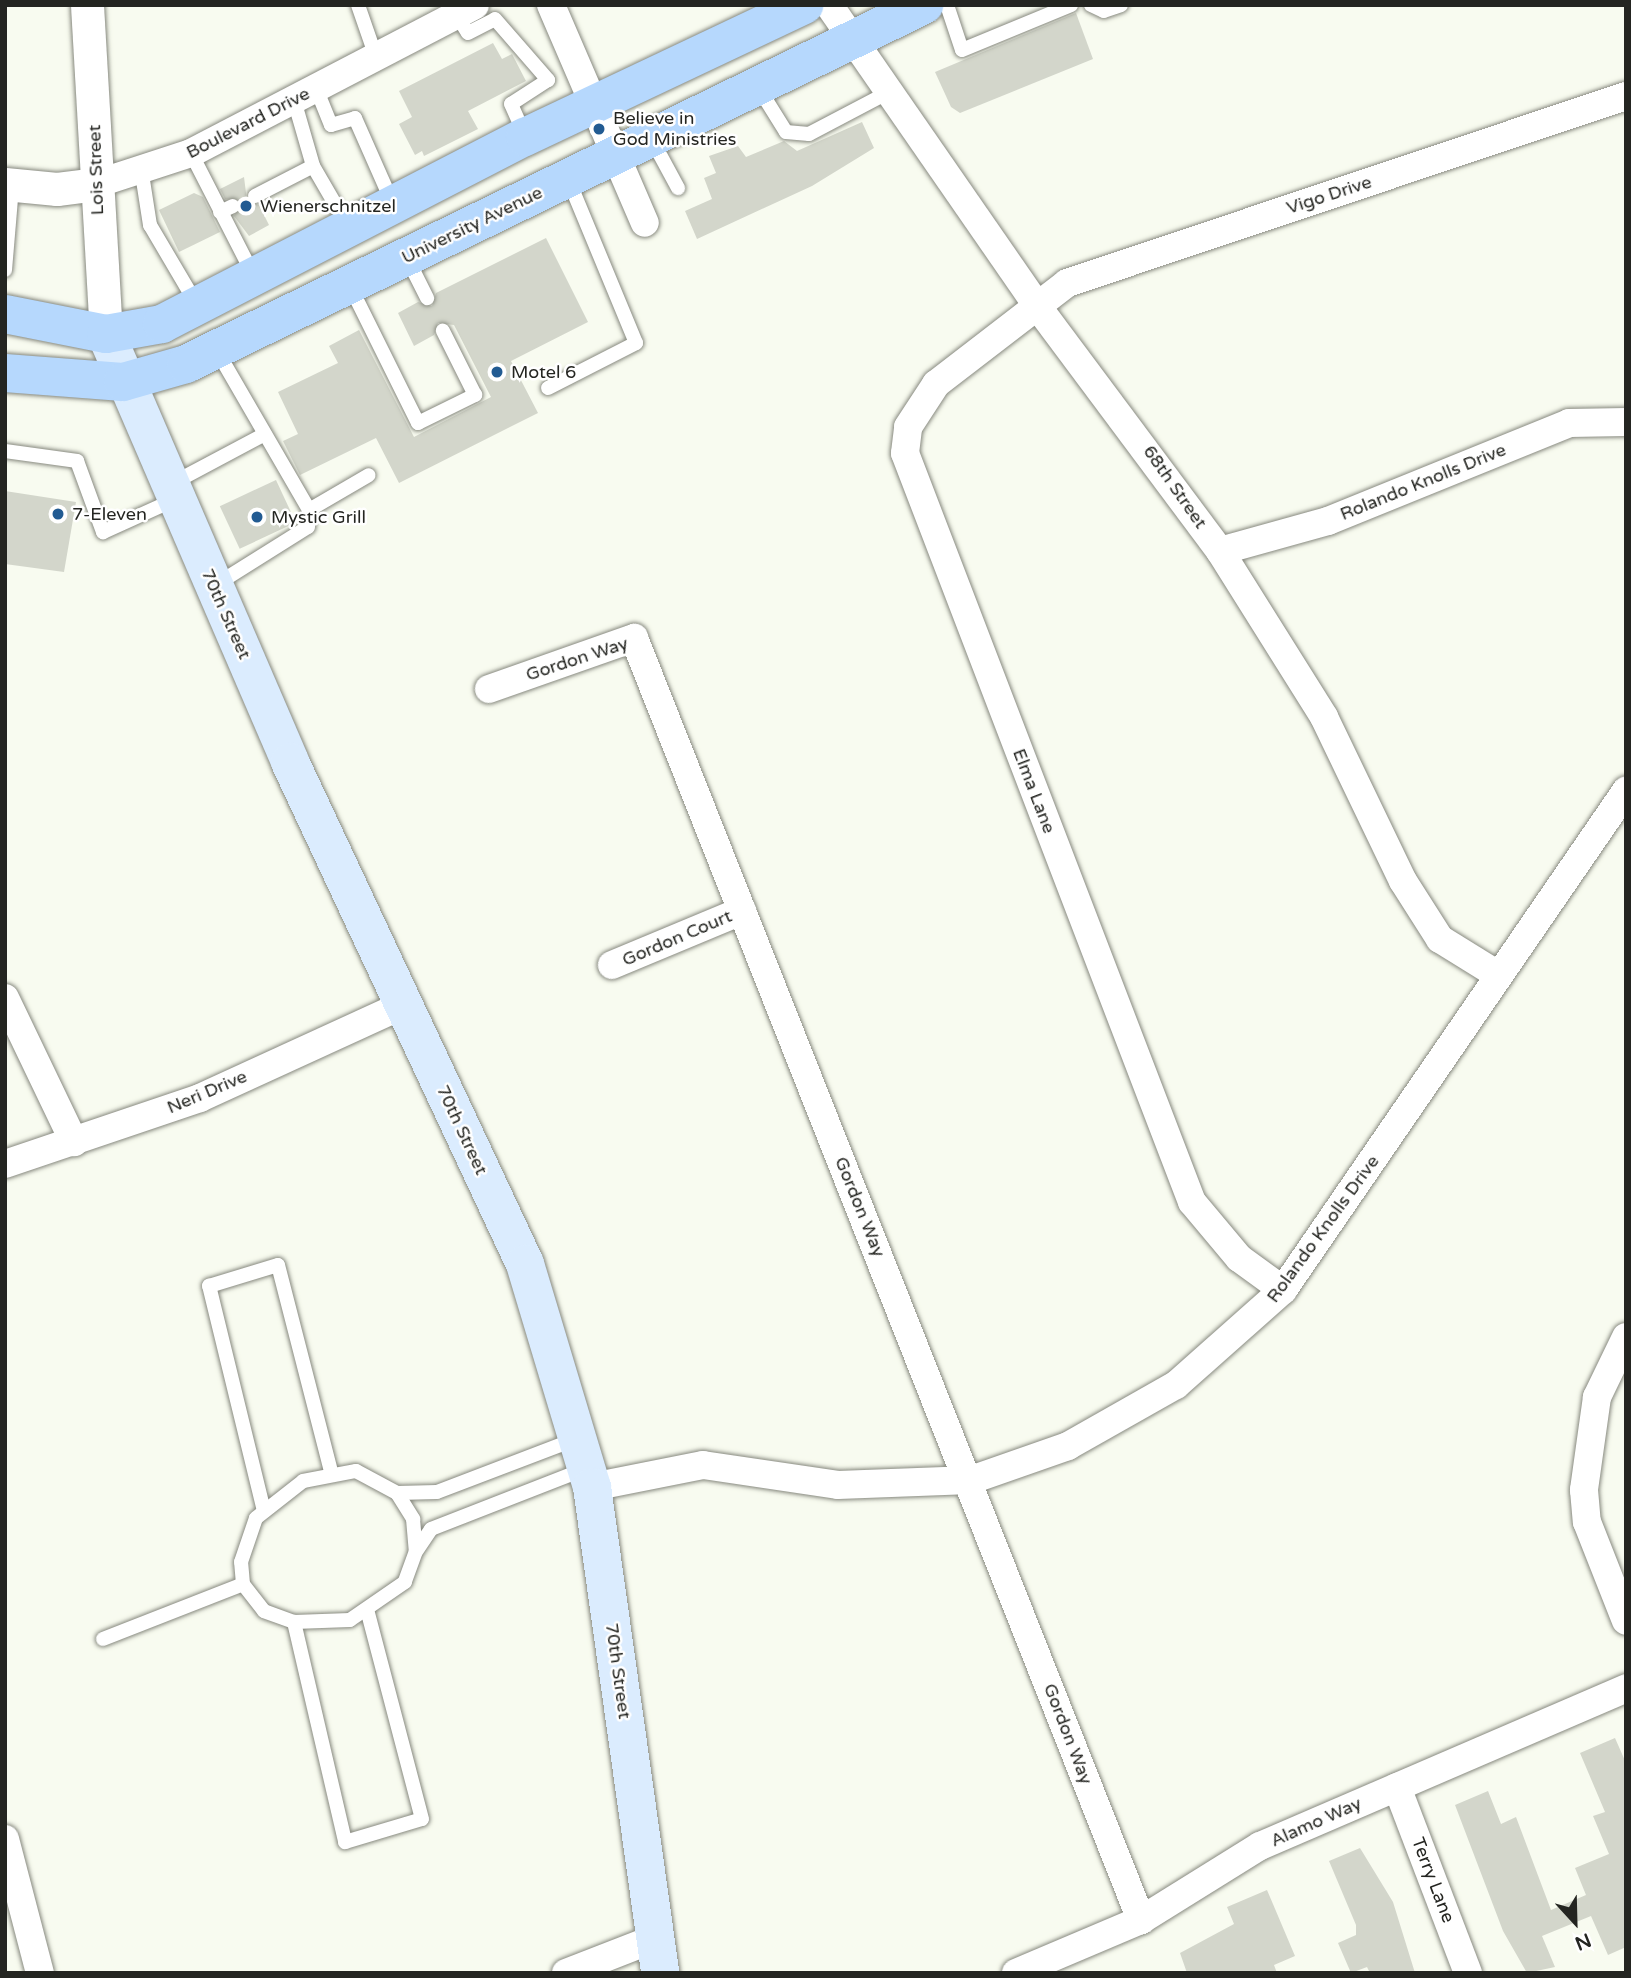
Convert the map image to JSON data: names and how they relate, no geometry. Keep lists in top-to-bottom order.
{
  "streets": {
    "main road": ["University Avenue", "70th Street"],
    "street": [
      "Boulevard Drive",
      "Lois Street",
      "Vigo Drive",
      "Rolando Knolls Drive",
      "68th Street",
      "Gordon Way",
      "Elma Lane",
      "Gordon Court",
      "Neri Drive",
      "Alamo Way",
      "Terry Lane"
    ]
  },
  "crossings": [
    ["Boulevard Drive", "Lois Street"],
    ["Lois Street", "70th Street"],
    ["Vigo Drive", "68th Street"],
    ["Vigo Drive", "Elma Lane"],
    ["University Avenue", "68th Street"],
    ["University Avenue", "70th Street"],
    ["Rolando Knolls Drive", "68th Street"],
    ["Rolando Knolls Drive", "70th Street"],
    ["Rolando Knolls Drive", "Gordon Way"],
    ["Rolando Knolls Drive", "Elma Lane"],
    ["68th Street", "Elma Lane"],
    ["70th Street", "Neri Drive"],
    ["Gordon Way", "Gordon Court"],
    ["Gordon Way", "Alamo Way"],
    ["Alamo Way", "Terry Lane"]
  ],
  "places": [
    "Believe in God Ministries",
    "Wienerschnitzel",
    "Motel 6",
    "7-Eleven",
    "Mystic Grill"
  ],
  "north": "bottom"
}
